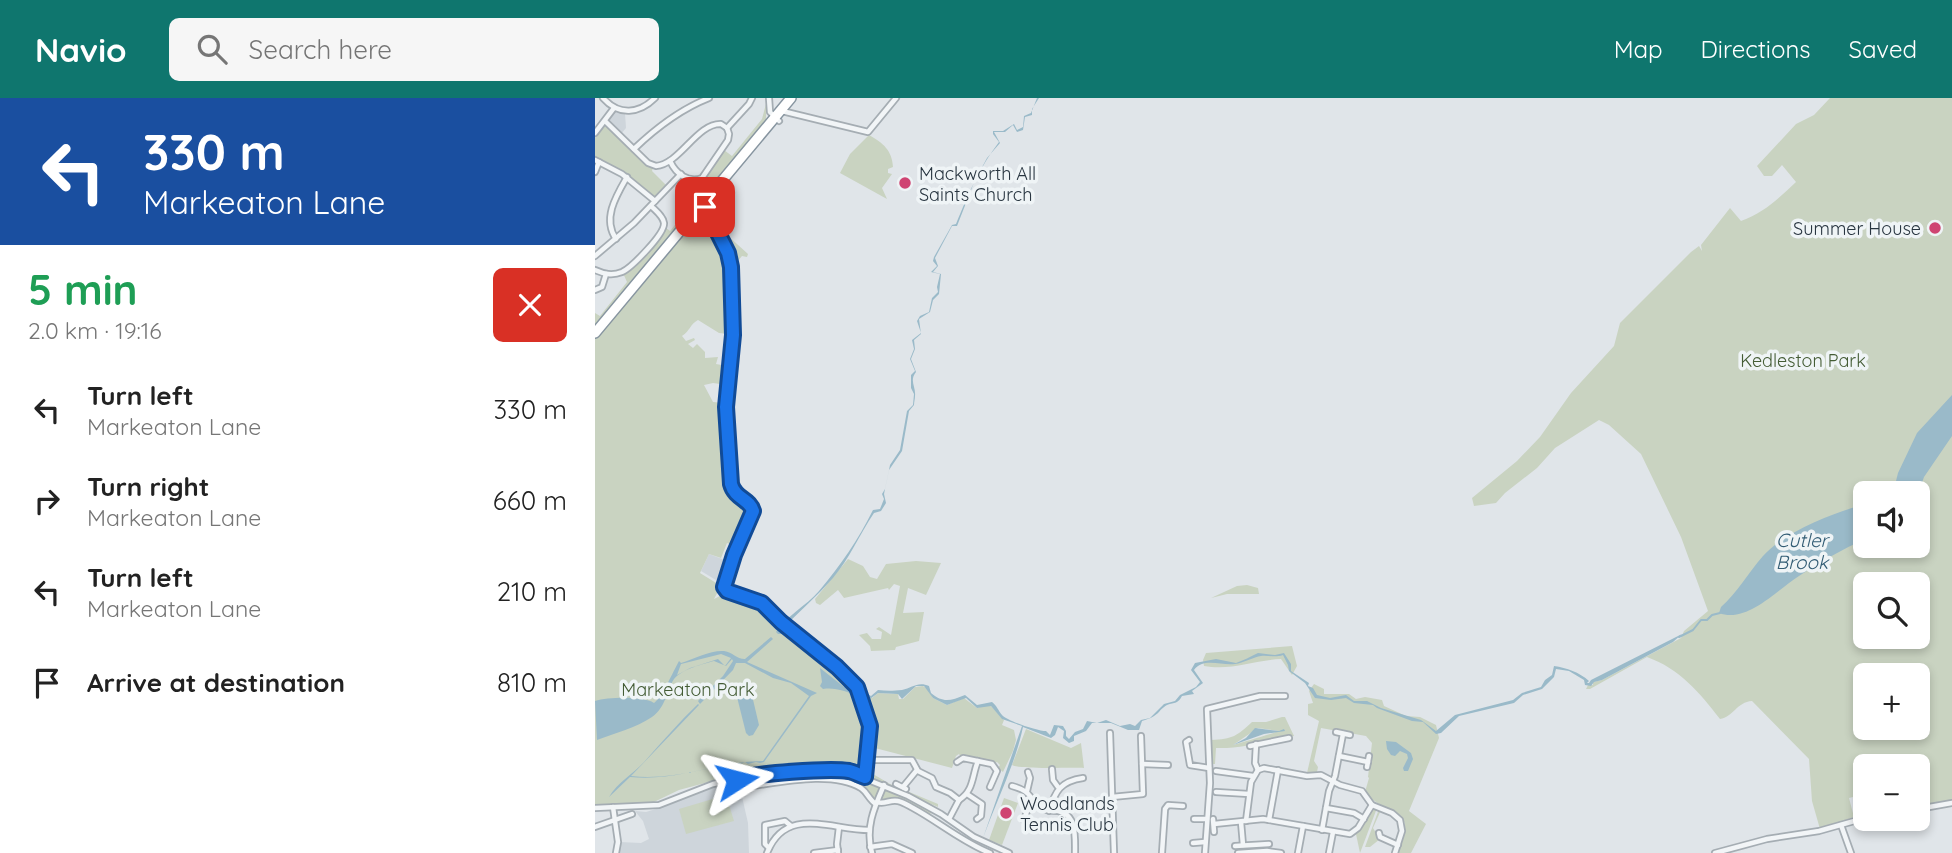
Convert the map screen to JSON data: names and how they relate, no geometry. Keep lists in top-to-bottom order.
{
  "water": ["Cutler Brook"],
  "parks": ["Kedleston Park", "Markeaton Park"],
  "places": ["Mackworth All Saints Church", "Summer House", "Woodlands Tennis Club"],
  "page": {
    "header": "Navio",
    "search": "Search here",
    "nav": ["Map", "Directions", "Saved"],
    "turn": ["330 m", "Markeaton Lane"],
    "heading": ["5 min", "2.0 km · 19:16"],
    "list": [
      {
        "name": "Turn left",
        "note": "Markeaton Lane",
        "value": "330 m"
      },
      {
        "name": "Turn right",
        "note": "Markeaton Lane",
        "value": "660 m"
      },
      {
        "name": "Turn left",
        "note": "Markeaton Lane",
        "value": "210 m"
      },
      {
        "name": "Arrive at destination",
        "value": "810 m"
      }
    ],
    "map_buttons": ["+", "−"]
  }
}
